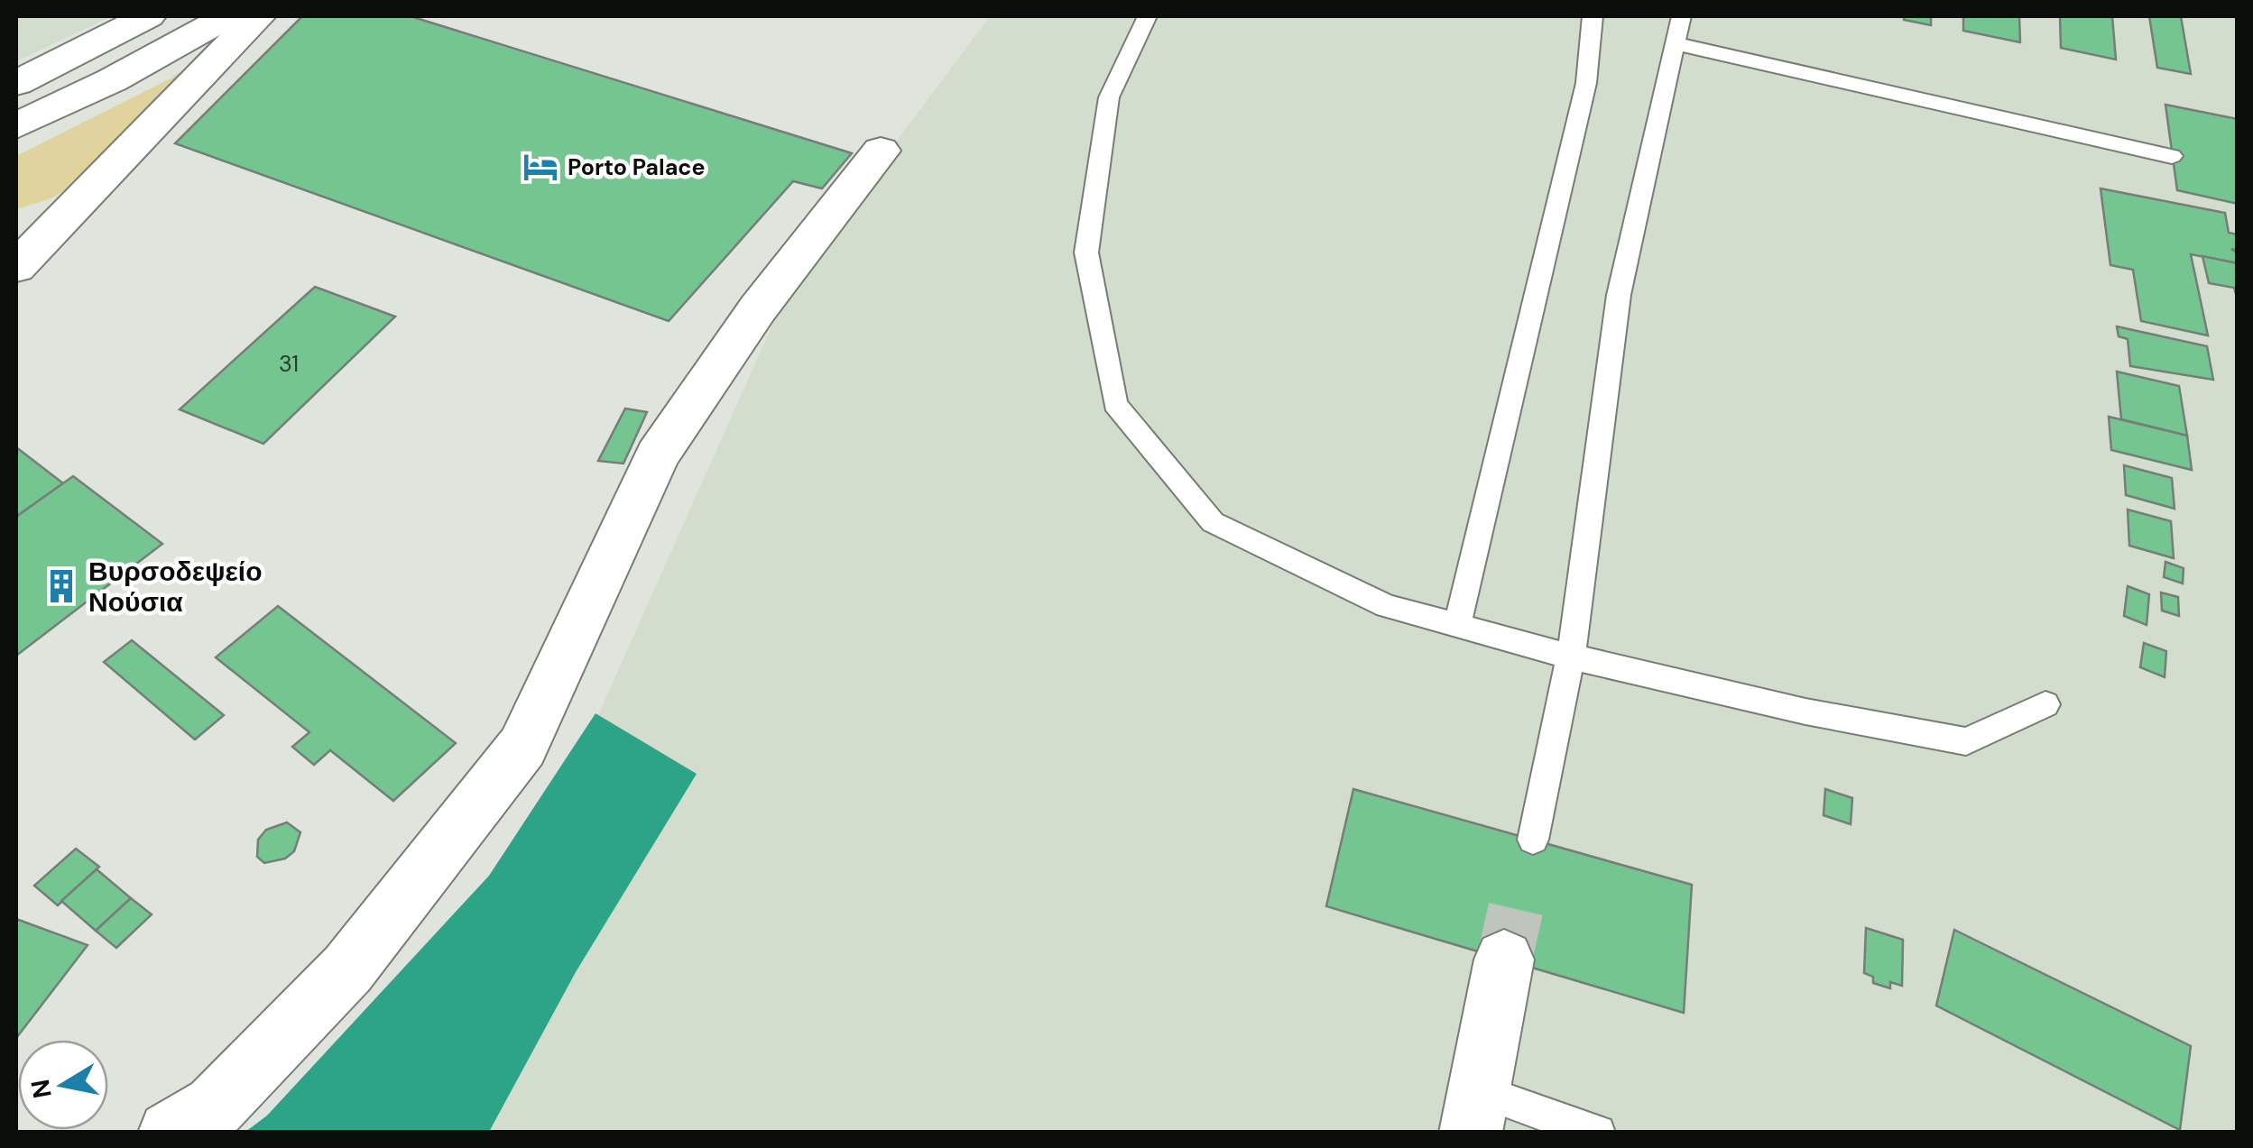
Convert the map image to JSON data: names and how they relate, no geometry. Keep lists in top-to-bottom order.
{
  "places": {
    "hotel": ["Porto Palace"],
    "building": ["Βυρσοδεψείο Νούσια"]
  },
  "house_numbers": ["31"],
  "north": "left"
}
